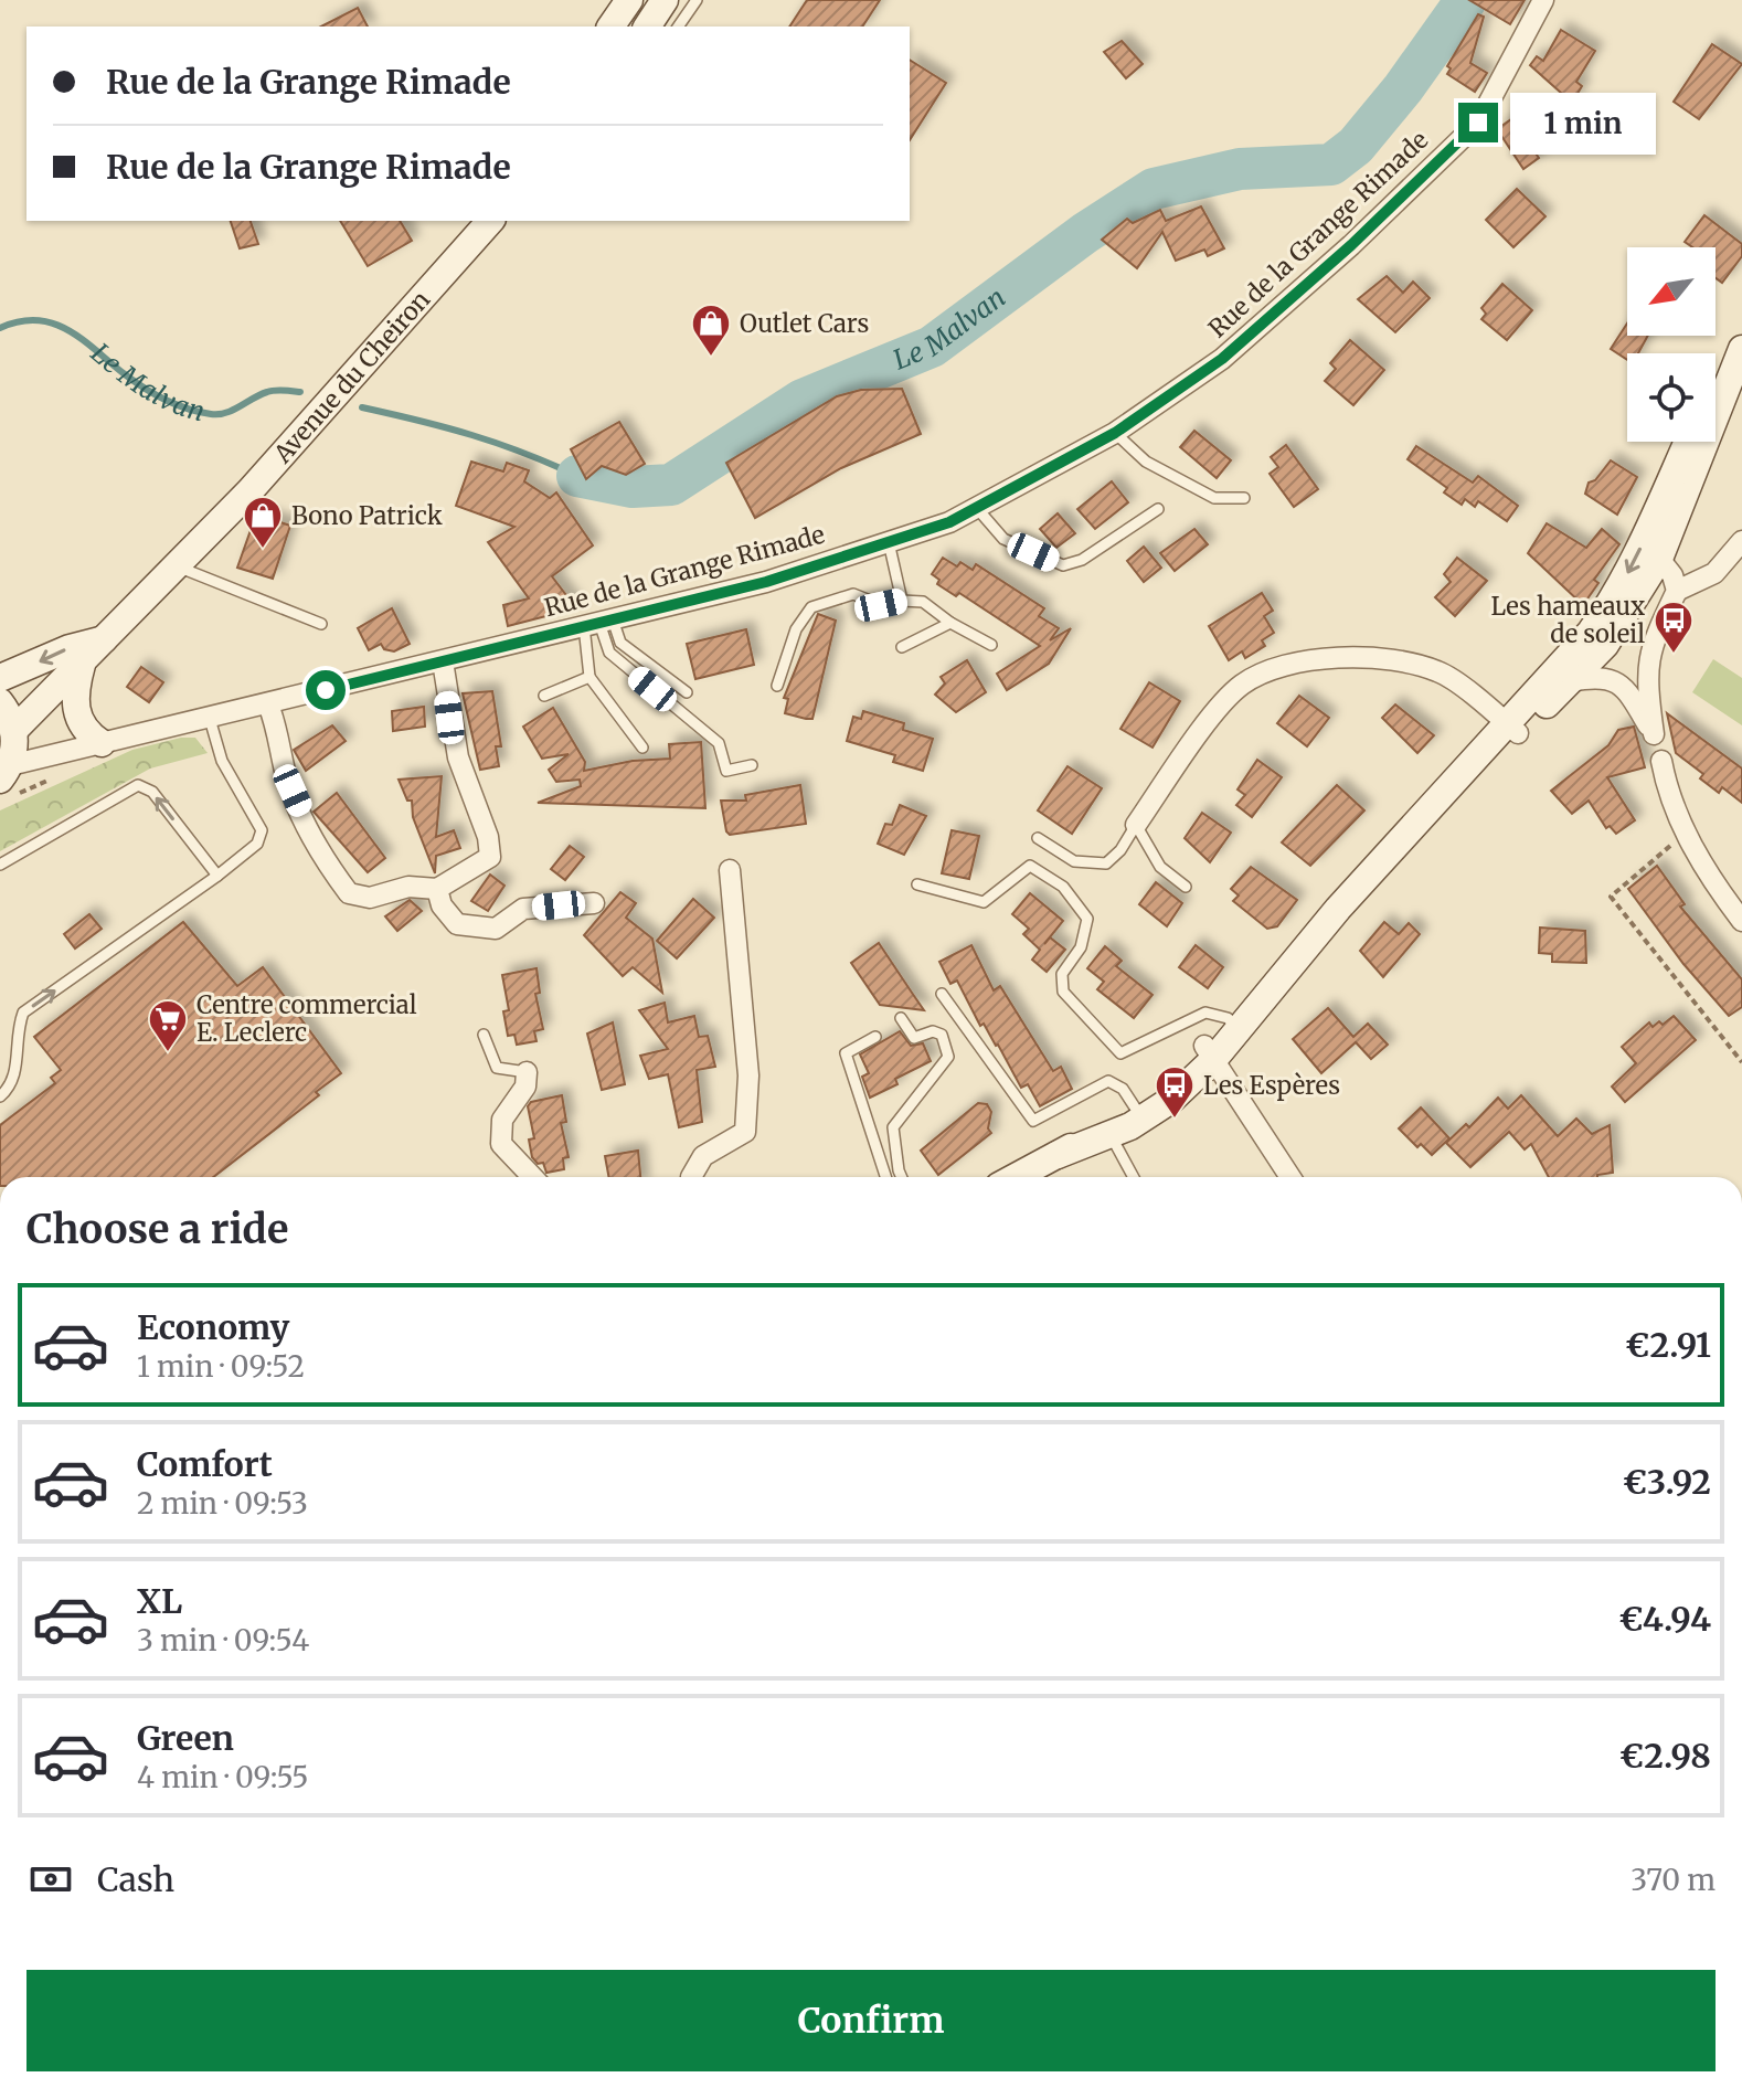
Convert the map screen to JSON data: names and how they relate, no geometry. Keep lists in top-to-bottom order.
{
  "streets": {
    "main road": ["Avenue du Cheiron"],
    "street": ["Rue de la Grange Rimade"]
  },
  "water": ["Le Malvan"],
  "places": {
    "shop": ["Outlet Cars", "Bono Patrick"],
    "bus stop": ["Les hameaux de soleil", "Les Espères"],
    "supermarket": ["Centre commercial E. Leclerc"]
  },
  "north": "bottom left",
  "page": {
    "banner": ["Rue de la Grange Rimade", "Rue de la Grange Rimade"],
    "bubble": "1 min",
    "heading": "Choose a ride",
    "list": [
      {
        "name": "Economy",
        "note": "1 min · 09:52",
        "value": "€2.91"
      },
      {
        "name": "Comfort",
        "note": "2 min · 09:53",
        "value": "€3.92"
      },
      {
        "name": "XL",
        "note": "3 min · 09:54",
        "value": "€4.94"
      },
      {
        "name": "Green",
        "note": "4 min · 09:55",
        "value": "€2.98"
      }
    ],
    "pay": ["Cash", "370 m"],
    "buttons": "Confirm"
  }
}
